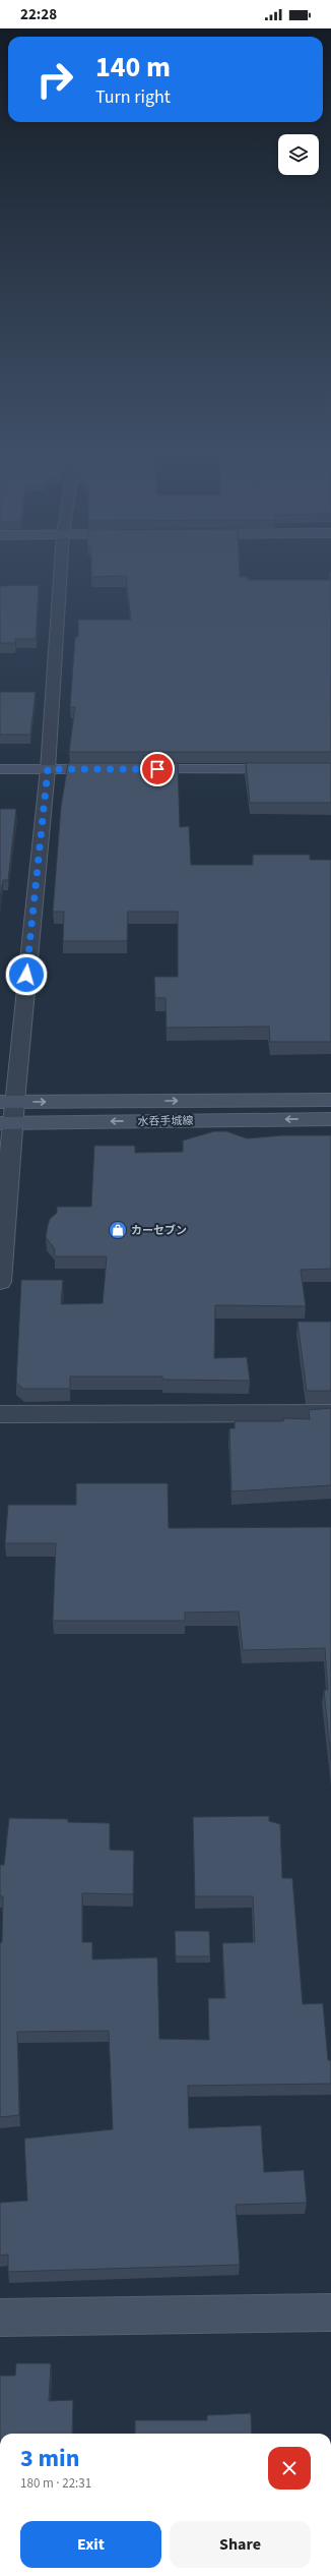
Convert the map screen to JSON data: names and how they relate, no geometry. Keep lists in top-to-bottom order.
{
  "streets": {
    "street": ["水呑手城線"]
  },
  "places": {
    "shop": ["カーセブン"]
  },
  "page": {
    "status": "22:28",
    "turn": ["140 m", "Turn right"],
    "heading": ["3 min", "180 m · 22:31"],
    "buttons": ["Exit", "Share"]
  }
}
